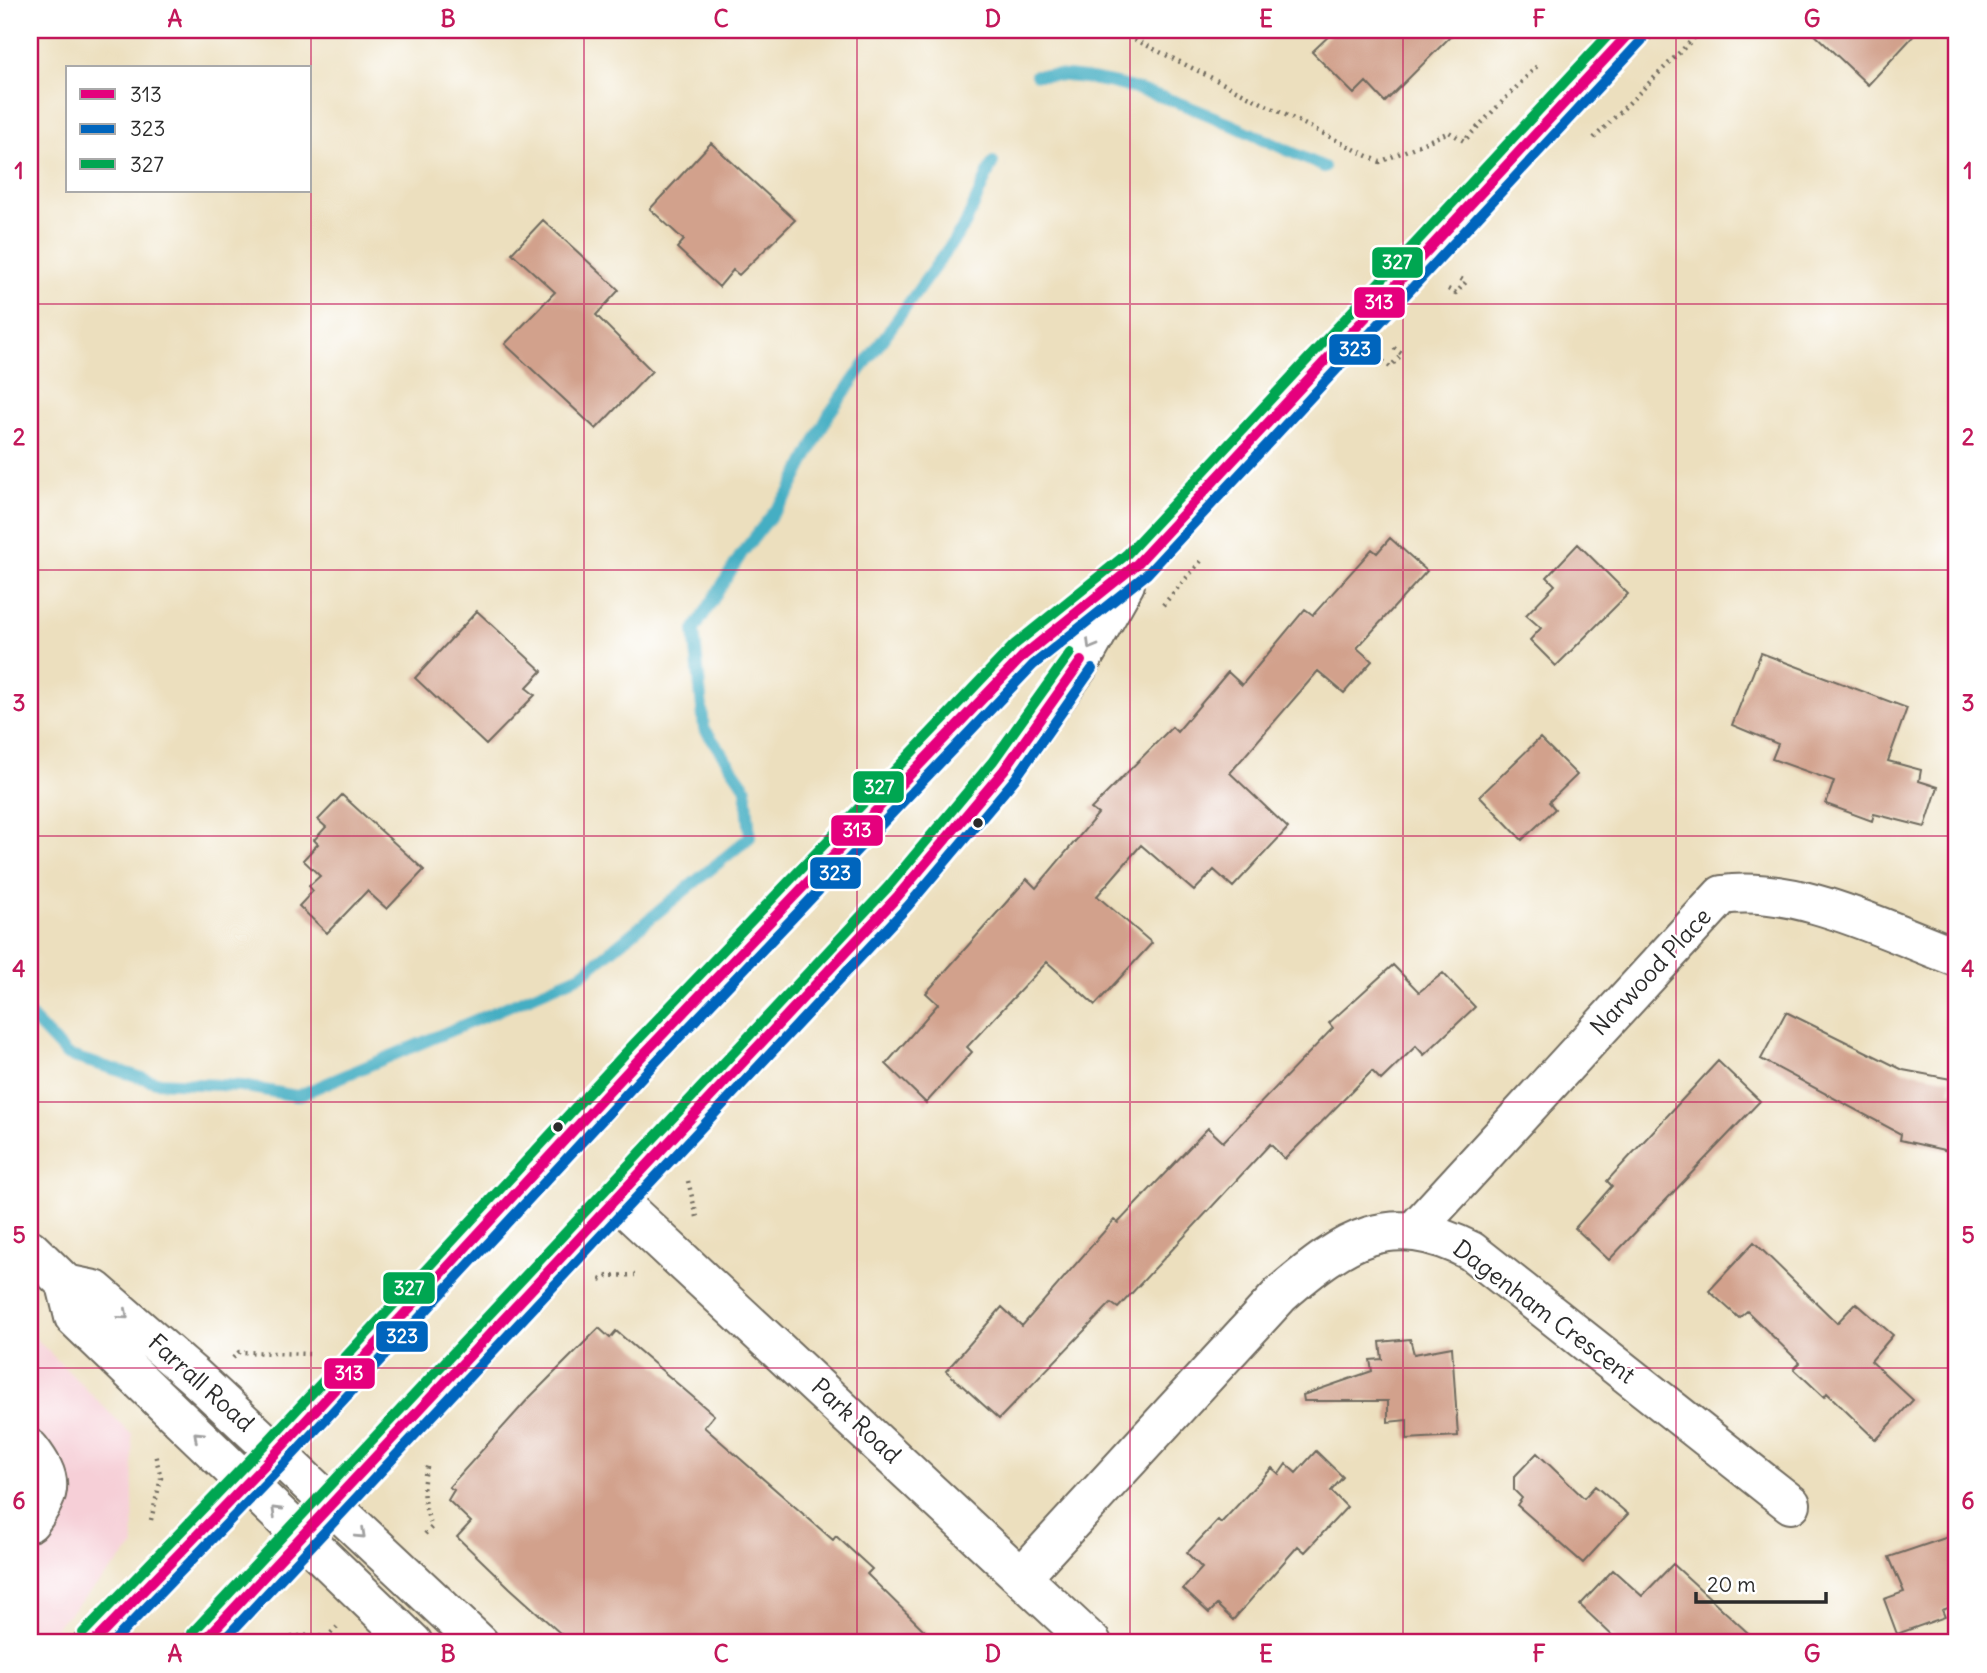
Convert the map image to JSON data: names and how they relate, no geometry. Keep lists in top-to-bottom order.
{
  "streets": {
    "main road": [
      "Narwood Place",
      "Dagenham Crescent",
      "Farrall Road",
      "Park Road"
    ]
  },
  "crossings": [
    ["Narwood Place", "Dagenham Crescent"],
    ["Dagenham Crescent", "Park Road"]
  ],
  "lines": ["transit line 313", "transit line 327", "transit line 323"],
  "legend": ["313", "323", "327"],
  "scale_bar": "20 m",
  "grid": {
    "columns": [
      "A",
      "B",
      "C",
      "D",
      "E",
      "F",
      "G"
    ],
    "rows": [
      "1",
      "2",
      "3",
      "4",
      "5",
      "6"
    ]
  }
}
